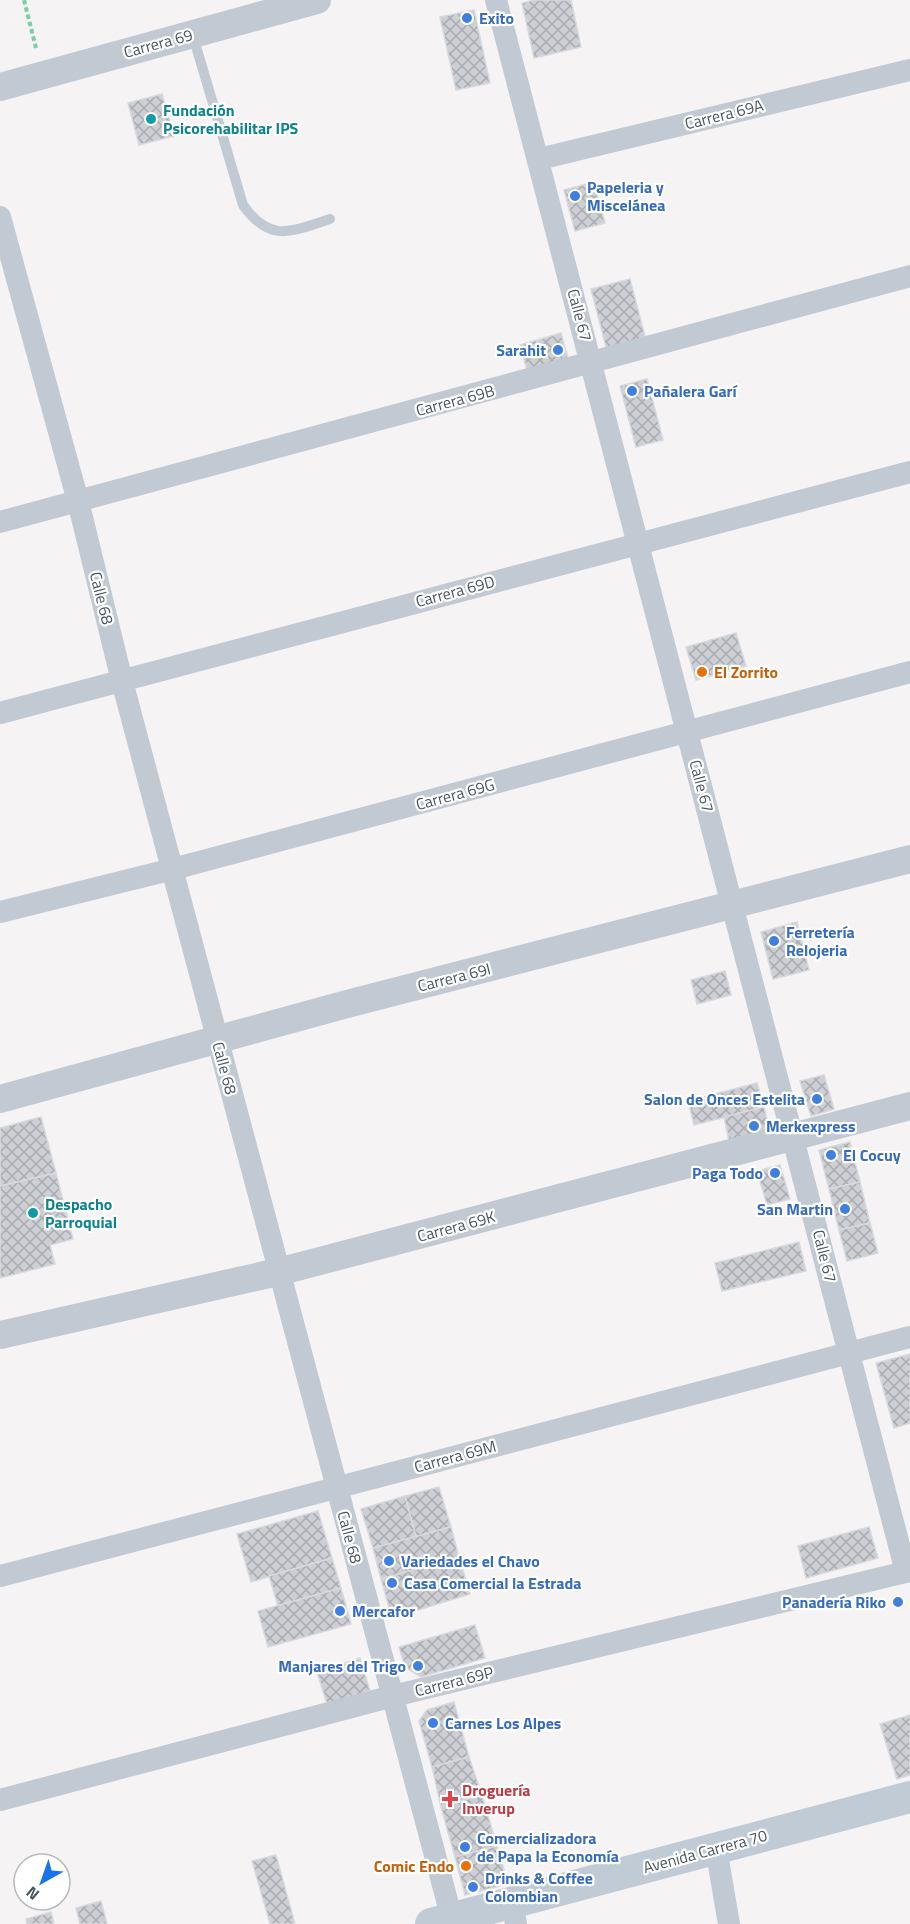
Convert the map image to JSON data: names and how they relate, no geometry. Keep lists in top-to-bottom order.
{
  "streets": {
    "main road": ["Avenida Carrera 70"],
    "street": [
      "Carrera 69",
      "Carrera 69A",
      "Calle 67",
      "Carrera 69B",
      "Carrera 69D",
      "Calle 68",
      "Carrera 69G",
      "Carrera 69I",
      "Carrera 69K",
      "Carrera 69M",
      "Carrera 69P"
    ]
  },
  "crossings": [
    ["Carrera 69A", "Calle 67"],
    ["Calle 67", "Carrera 69B"],
    ["Calle 67", "Carrera 69D"],
    ["Calle 67", "Carrera 69G"],
    ["Calle 67", "Carrera 69I"],
    ["Calle 67", "Carrera 69K"],
    ["Calle 67", "Carrera 69M"],
    ["Calle 67", "Carrera 69P"],
    ["Carrera 69B", "Calle 68"],
    ["Carrera 69D", "Calle 68"],
    ["Calle 68", "Carrera 69G"],
    ["Calle 68", "Carrera 69I"],
    ["Calle 68", "Carrera 69K"],
    ["Calle 68", "Carrera 69M"],
    ["Calle 68", "Carrera 69P"],
    ["Calle 68", "Avenida Carrera 70"]
  ],
  "places": {
    "other": [
      "Exito",
      "Fundación Psicorehabilitar IPS",
      "Papeleria y Miscelánea",
      "Sarahit",
      "Pañalera Garí",
      "El Zorrito",
      "Ferretería Relojeria",
      "Salon de Onces Estelita",
      "Merkexpress",
      "El Cocuy",
      "Paga Todo",
      "San Martin",
      "Despacho Parroquial",
      "Variedades el Chavo",
      "Casa Comercial la Estrada",
      "Panadería Riko",
      "Mercafor",
      "Manjares del Trigo",
      "Carnes Los Alpes",
      "Comercializadora de Papa la Economía",
      "Comic Endo",
      "Drinks & Coffee Colombian"
    ],
    "health": ["Droguería Inverup"]
  },
  "north": "bottom left"
}
